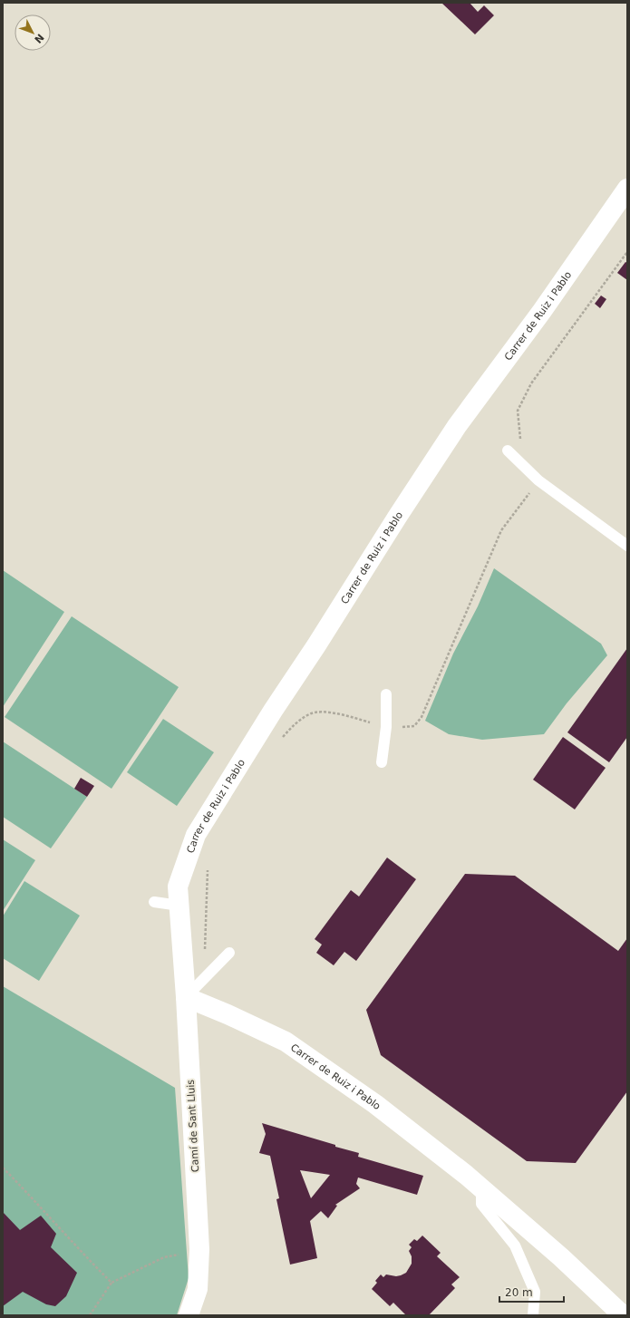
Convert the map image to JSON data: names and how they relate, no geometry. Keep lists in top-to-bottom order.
{
  "streets": {
    "street": ["Carrer de Ruiz i Pablo", "Camí de Sant Lluis"]
  },
  "crossings": [
    ["Carrer de Ruiz i Pablo", "Camí de Sant Lluis"]
  ],
  "scale_bar": "20 m",
  "north": "bottom right"
}
